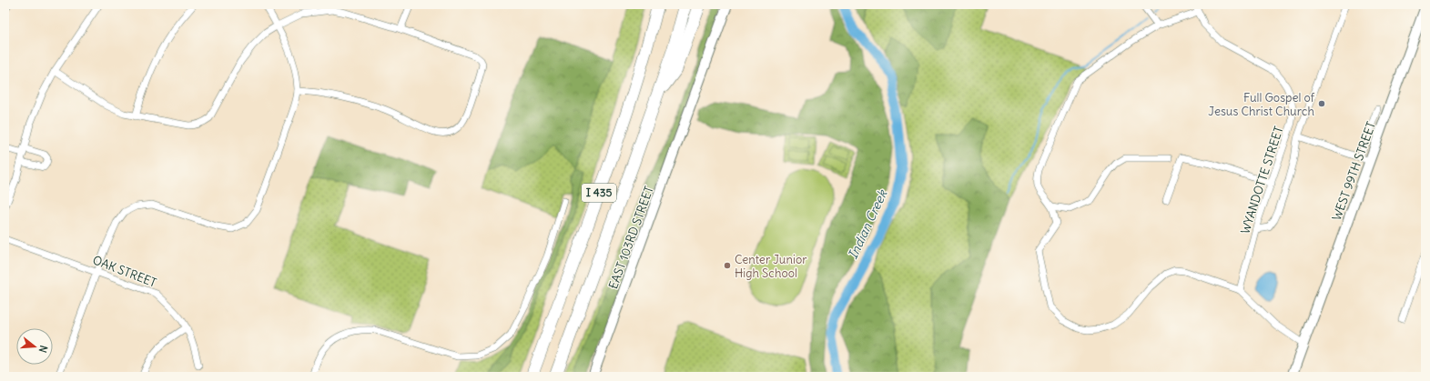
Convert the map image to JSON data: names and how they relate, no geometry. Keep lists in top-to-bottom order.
{
  "streets": {
    "highway": ["I 435"],
    "street": [
      "WEST 99TH STREET",
      "WYANDOTTE STREET",
      "EAST 103RD STREET",
      "OAK STREET"
    ]
  },
  "water": ["Indian Creek"],
  "places": ["Full Gospel of Jesus Christ Church", "Center Junior High School"],
  "north": "right"
}
